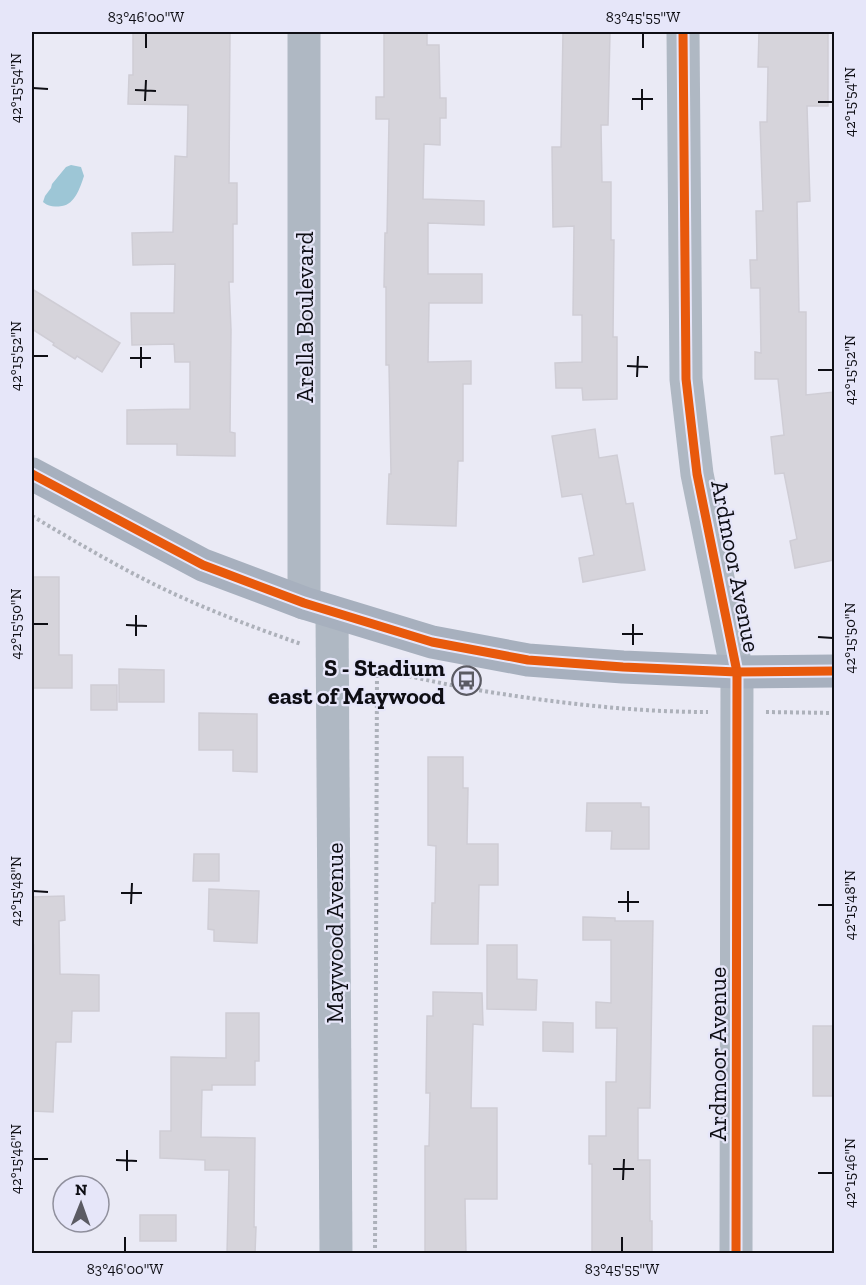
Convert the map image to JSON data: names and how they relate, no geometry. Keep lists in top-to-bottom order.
{
  "streets": {
    "street": ["Arella Boulevard", "Ardmoor Avenue", "Maywood Avenue"]
  },
  "crossings": [
    ["Arella Boulevard", "Maywood Avenue"]
  ],
  "places": {
    "bus stop": ["S - Stadium east of Maywood"]
  },
  "north": "top",
  "coordinates": [
    "83°46'00\"W",
    "83°45'55\"W",
    "42°15'54\"N",
    "42°15'52\"N",
    "42°15'50\"N",
    "42°15'48\"N",
    "42°15'46\"N"
  ]
}
